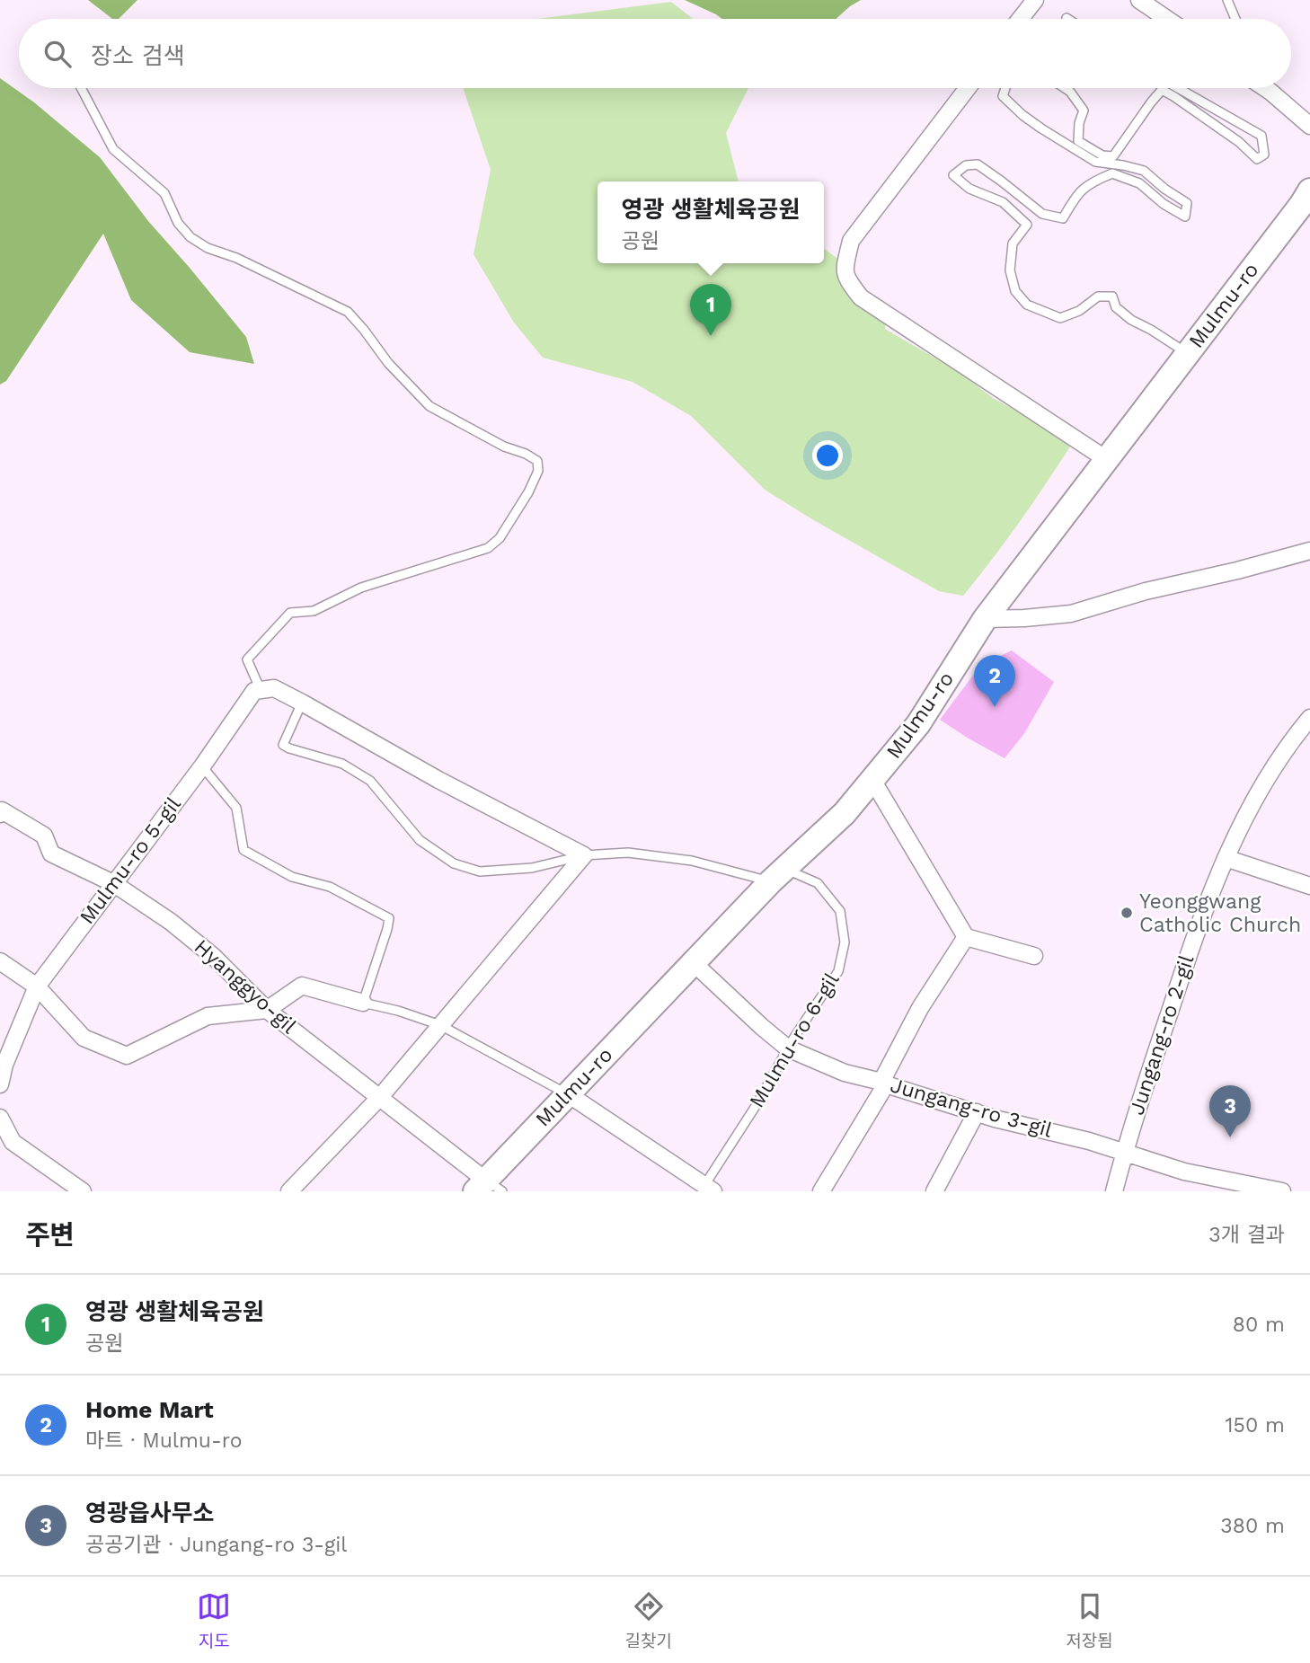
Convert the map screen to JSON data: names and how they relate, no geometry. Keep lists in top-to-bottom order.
{
  "streets": {
    "main road": ["Mulmu-ro"],
    "street": [
      "Mulmu-ro 5-gil",
      "Hyanggyo-gil",
      "Jungang-ro 2-gil",
      "Jungang-ro 3-gil"
    ],
    "lane": ["Mulmu-ro 6-gil"]
  },
  "crossings": [
    ["Mulmu-ro", "Hyanggyo-gil"],
    ["Mulmu-ro", "Mulmu-ro 6-gil"],
    ["Mulmu-ro", "Jungang-ro 3-gil"],
    ["Mulmu-ro 5-gil", "Hyanggyo-gil"],
    ["Jungang-ro 2-gil", "Jungang-ro 3-gil"],
    ["Mulmu-ro 6-gil", "Jungang-ro 3-gil"]
  ],
  "places": ["Yeonggwang Catholic Church"],
  "page": {
    "search": "장소 검색",
    "popup": ["영광 생활체육공원", "공원"],
    "pins": ["1", "2", "3"],
    "heading": ["주변", "3개 결과"],
    "list": [
      {
        "mark": "1",
        "name": "영광 생활체육공원",
        "note": "공원",
        "value": "80 m"
      },
      {
        "mark": "2",
        "name": "Home Mart",
        "note": "마트 · Mulmu-ro",
        "value": "150 m"
      },
      {
        "mark": "3",
        "name": "영광읍사무소",
        "note": "공공기관 · Jungang-ro 3-gil",
        "value": "380 m"
      }
    ],
    "nav": ["지도", "길찾기", "저장됨"]
  }
}
